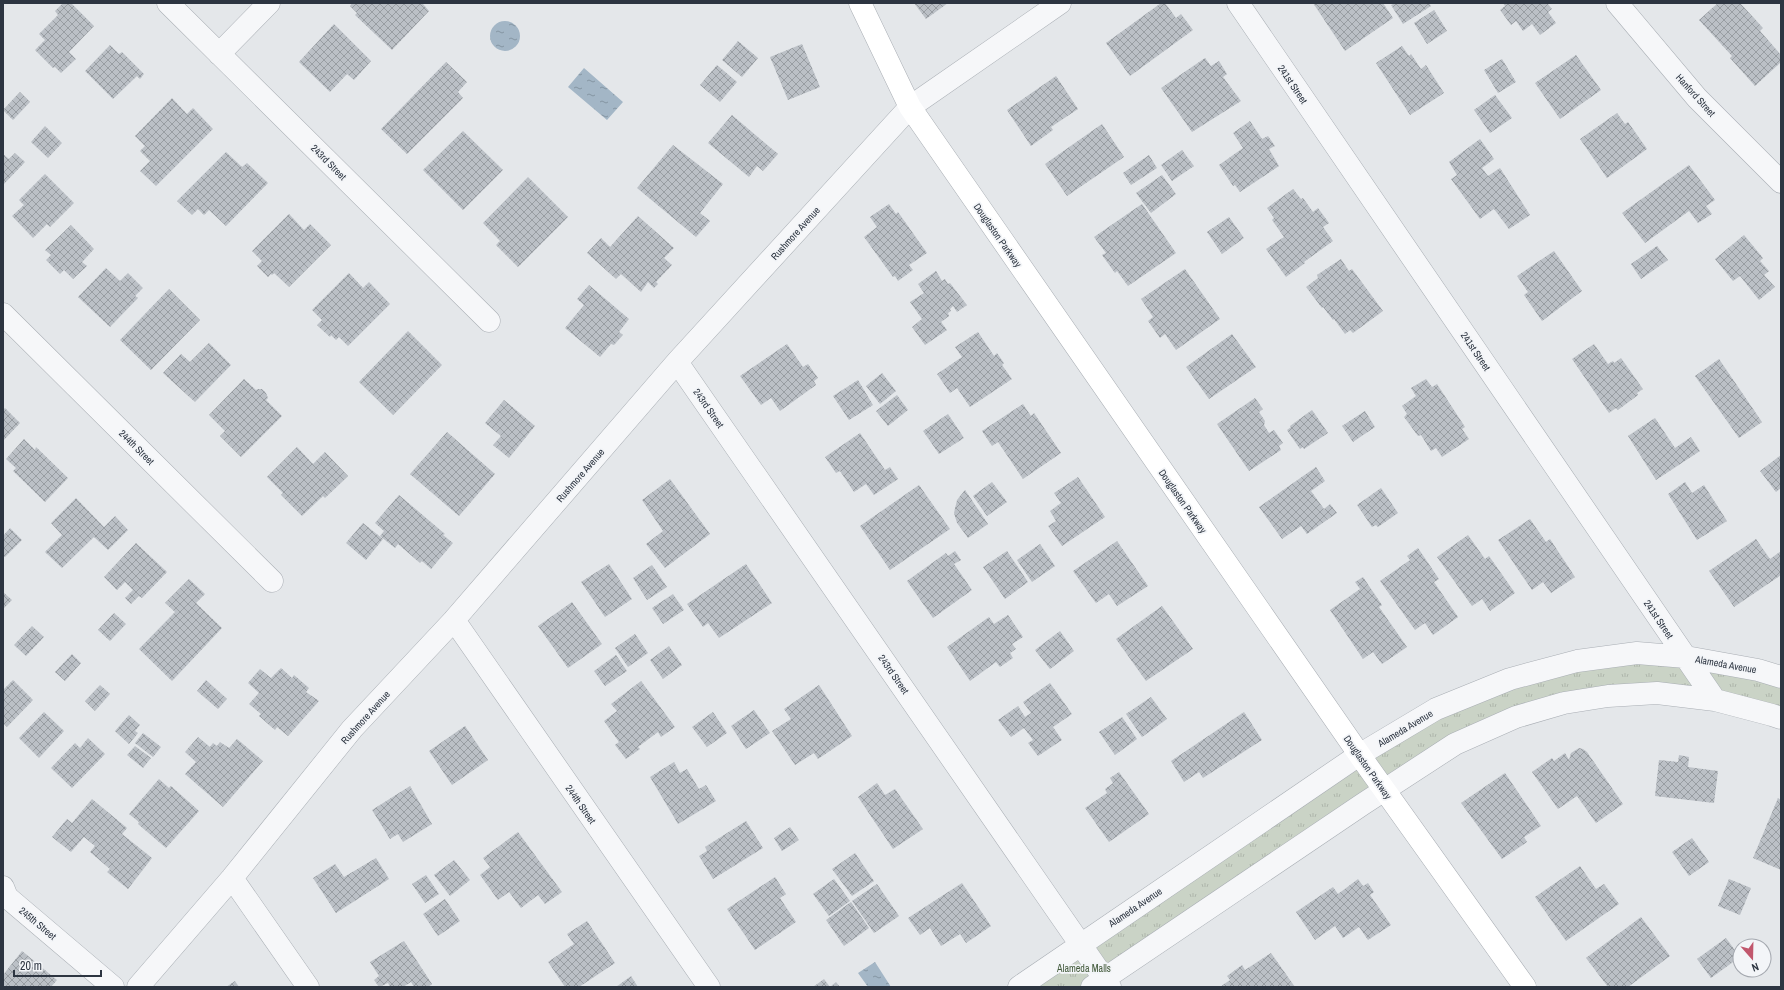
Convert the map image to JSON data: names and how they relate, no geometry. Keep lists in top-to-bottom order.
{
  "streets": {
    "main road": ["Douglaston Parkway"],
    "street": [
      "241st Street",
      "Hanford Street",
      "243rd Street",
      "Rushmore Avenue",
      "244th Street",
      "Alameda Avenue",
      "245th Street"
    ]
  },
  "crossings": [
    ["241st Street", "Alameda Avenue"],
    ["243rd Street", "Rushmore Avenue"],
    ["243rd Street", "Alameda Avenue"],
    ["Rushmore Avenue", "Douglaston Parkway"],
    ["Rushmore Avenue", "244th Street"],
    ["Douglaston Parkway", "Alameda Avenue"]
  ],
  "parks": ["Alameda Malls"],
  "scale_bar": "20 m",
  "north": "bottom"
}
